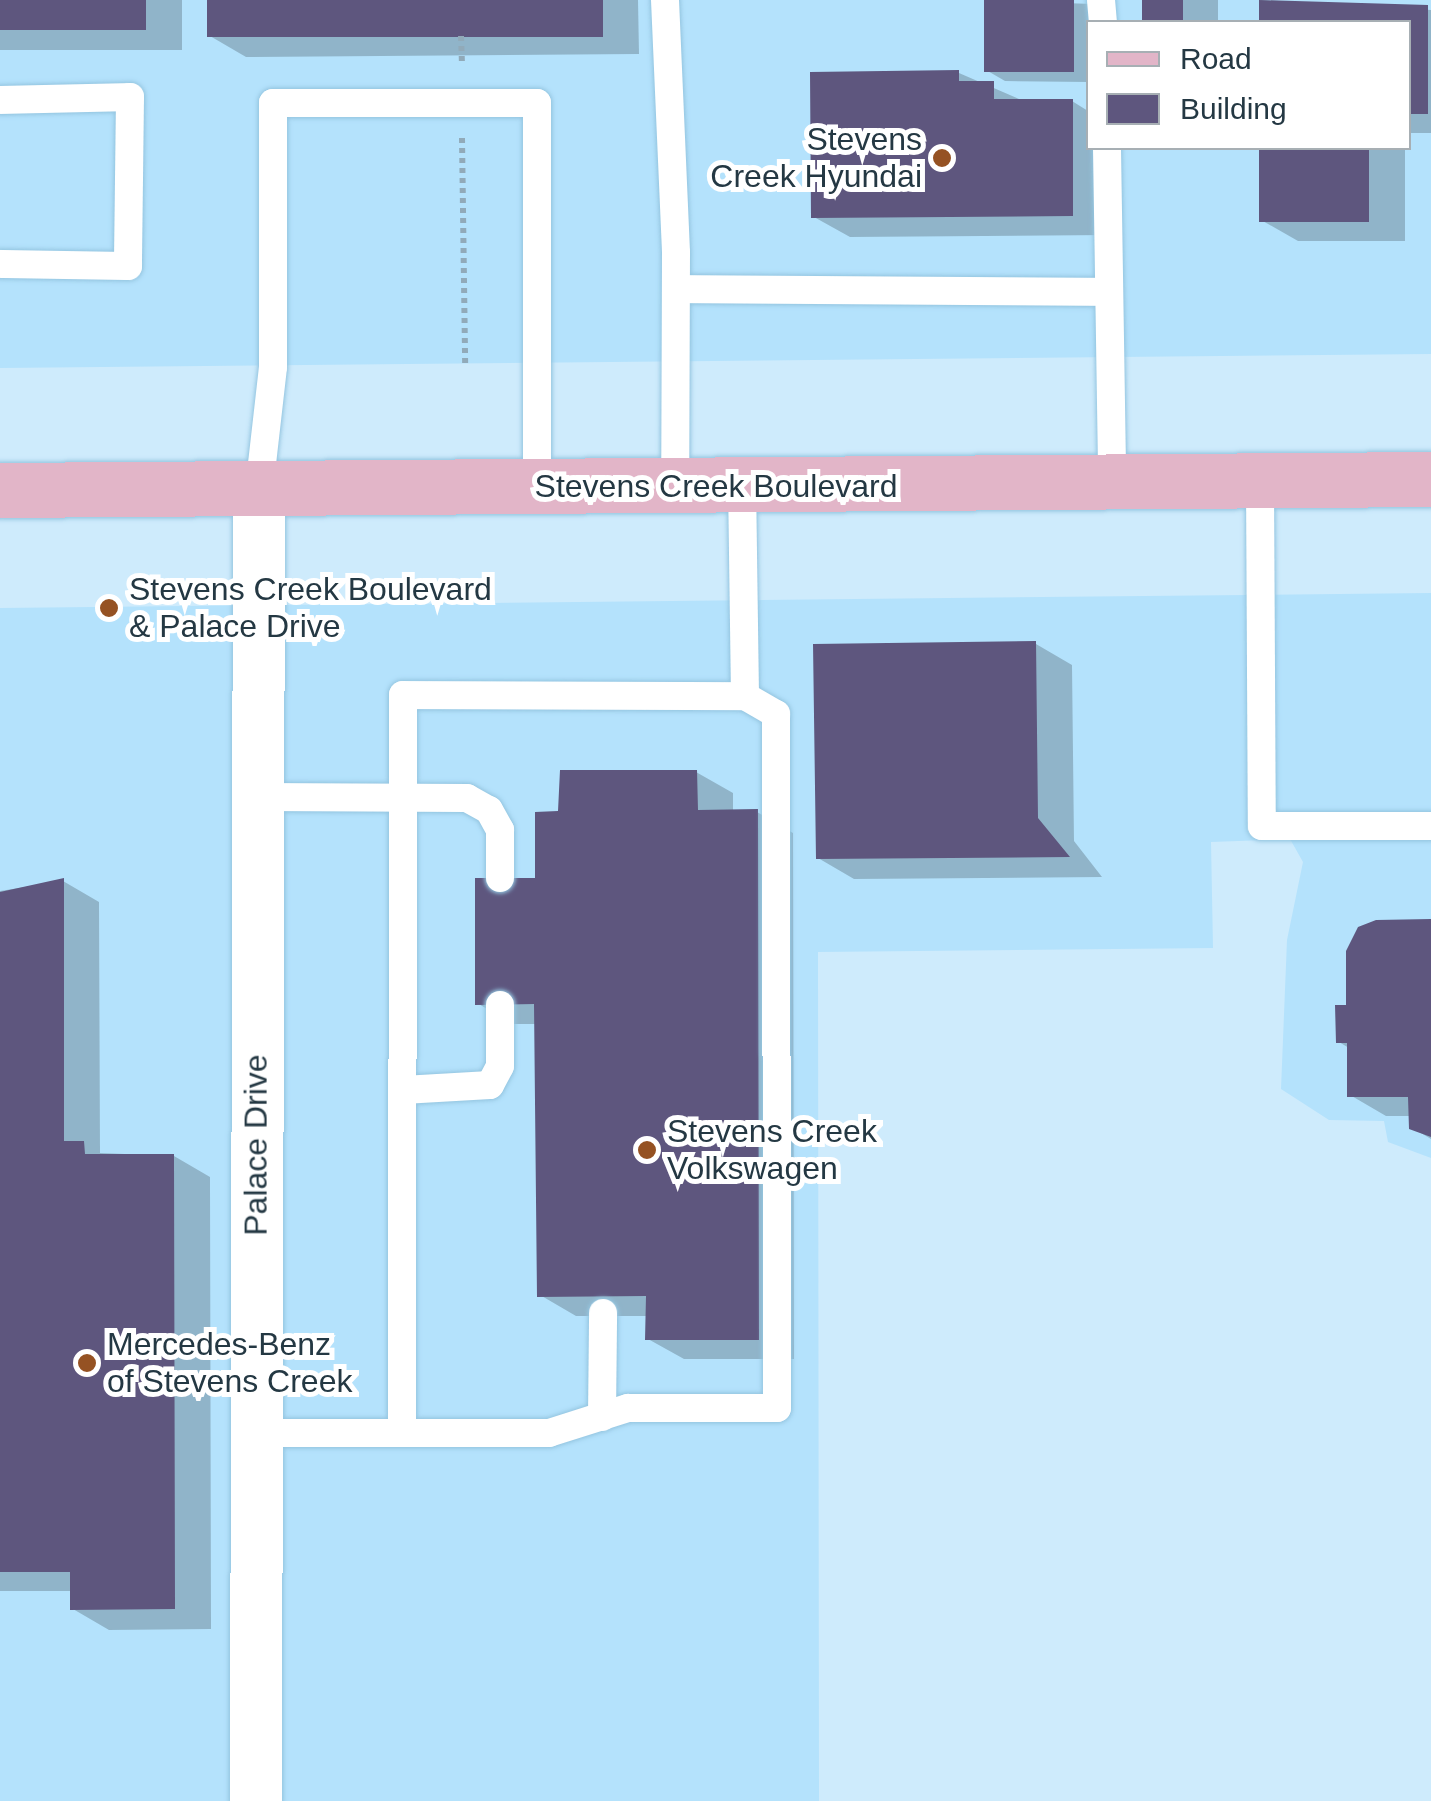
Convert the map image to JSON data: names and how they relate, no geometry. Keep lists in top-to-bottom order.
{
  "streets": {
    "main road": ["Stevens Creek Boulevard"],
    "street": ["Palace Drive"]
  },
  "crossings": [
    ["Stevens Creek Boulevard", "Palace Drive"]
  ],
  "places": [
    "Stevens Creek Hyundai",
    "Stevens Creek Boulevard & Palace Drive",
    "Stevens Creek Volkswagen",
    "Mercedes-Benz of Stevens Creek"
  ],
  "legend": ["Road", "Building"]
}
